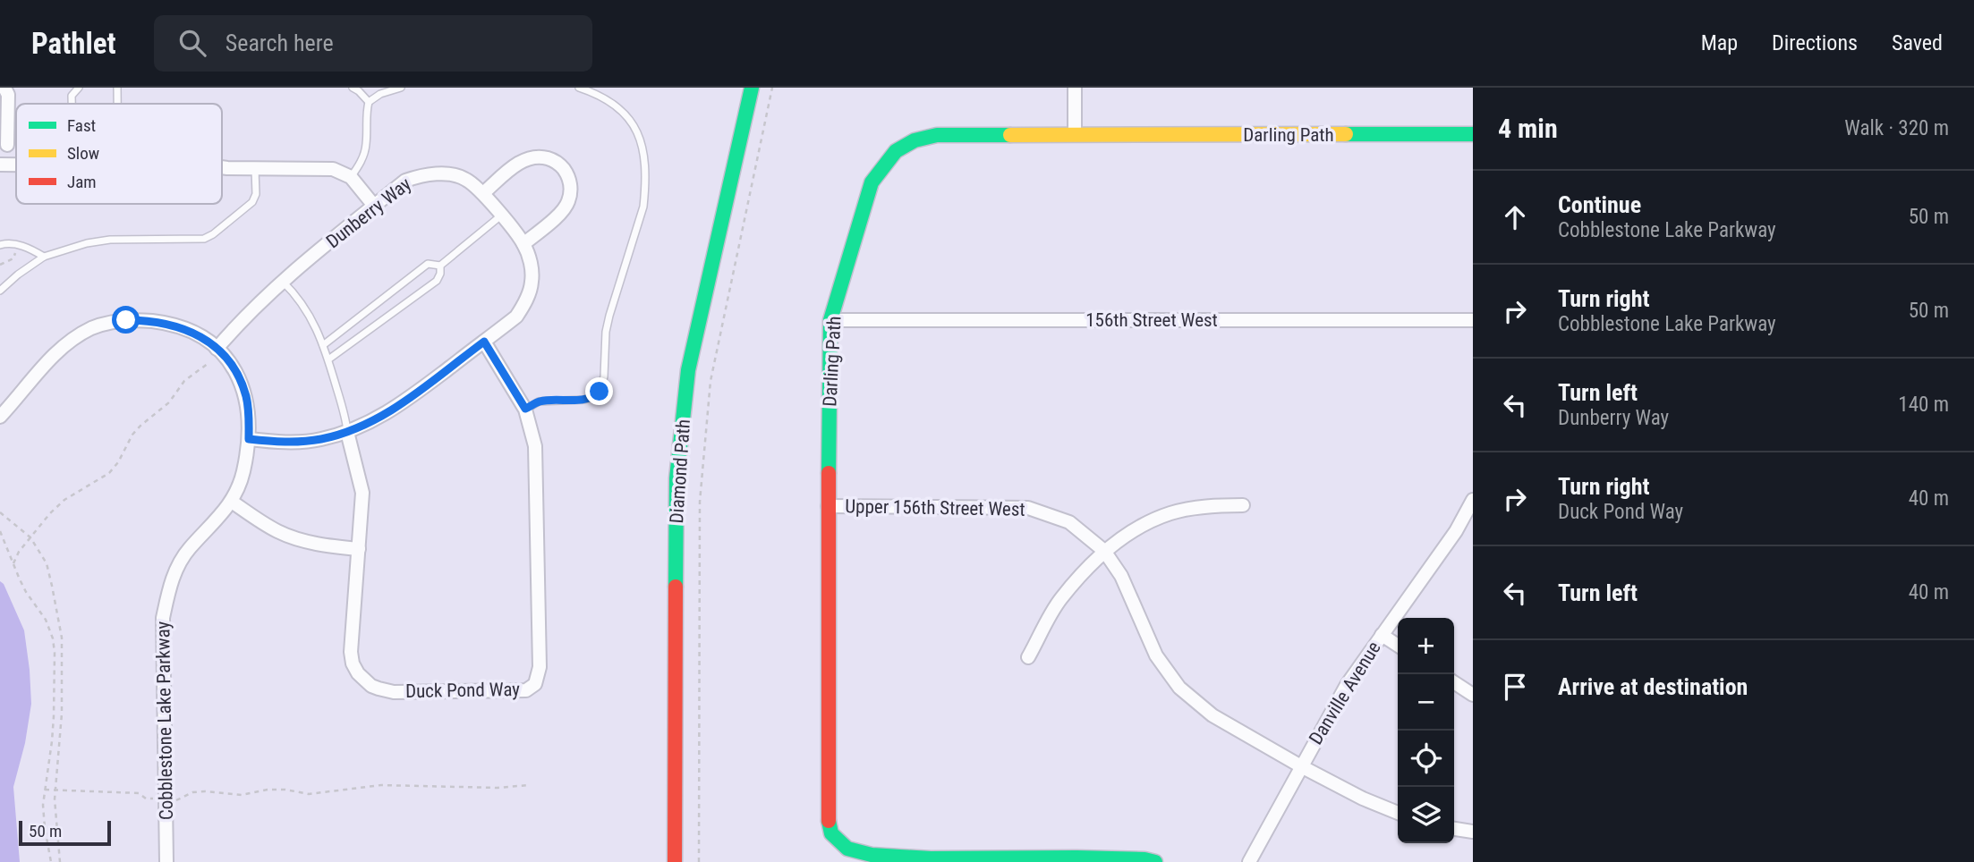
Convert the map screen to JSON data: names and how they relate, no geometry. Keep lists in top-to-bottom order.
{
  "streets": {
    "street": [
      "Darling Path",
      "Dunberry Way",
      "156th Street West",
      "Diamond Path",
      "Upper 156th Street West",
      "Duck Pond Way",
      "Danville Avenue",
      "Cobblestone Lake Parkway"
    ]
  },
  "crossings": [
    ["Darling Path", "156th Street West"],
    ["Darling Path", "Upper 156th Street West"],
    ["Dunberry Way", "Duck Pond Way"],
    ["Dunberry Way", "Cobblestone Lake Parkway"],
    ["Upper 156th Street West", "Danville Avenue"]
  ],
  "legend": ["Fast", "Slow", "Jam"],
  "scale_bar": "50 m",
  "page": {
    "header": "Pathlet",
    "search": "Search here",
    "nav": ["Map", "Directions", "Saved"],
    "heading": ["4 min", "Walk · 320 m"],
    "list": [
      ["Continue", "Cobblestone Lake Parkway", "50 m"],
      ["Turn right", "Cobblestone Lake Parkway", "50 m"],
      ["Turn left", "Dunberry Way", "140 m"],
      ["Turn right", "Duck Pond Way", "40 m"],
      ["Turn left", "40 m"],
      "Arrive at destination"
    ],
    "map_buttons": ["+", "−"],
    "scale": "50 m"
  }
}
